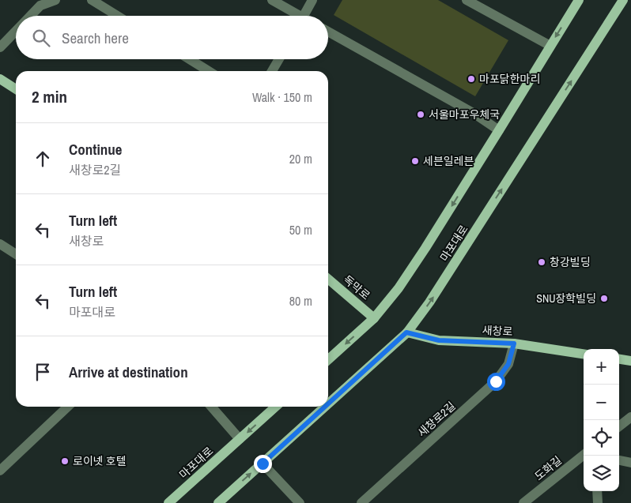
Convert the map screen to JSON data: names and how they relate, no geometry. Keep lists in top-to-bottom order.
{
  "streets": {
    "main road": ["마포대로", "독막로", "새창로"],
    "street": ["새창로2길", "도화길"]
  },
  "crossings": [
    ["마포대로", "독막로"],
    ["마포대로", "새창로"],
    ["새창로", "새창로2길"]
  ],
  "places": [
    "마포닭한마리",
    "서울마포우체국",
    "세븐일레븐",
    "창강빌딩",
    "SNU장학빌딩",
    "로이넷 호텔"
  ],
  "page": {
    "search": "Search here",
    "heading": ["2 min", "Walk · 150 m"],
    "list": [
      ["Continue", "새창로2길", "20 m"],
      ["Turn left", "새창로", "50 m"],
      ["Turn left", "마포대로", "80 m"],
      "Arrive at destination"
    ],
    "map_buttons": ["+", "−"]
  }
}
